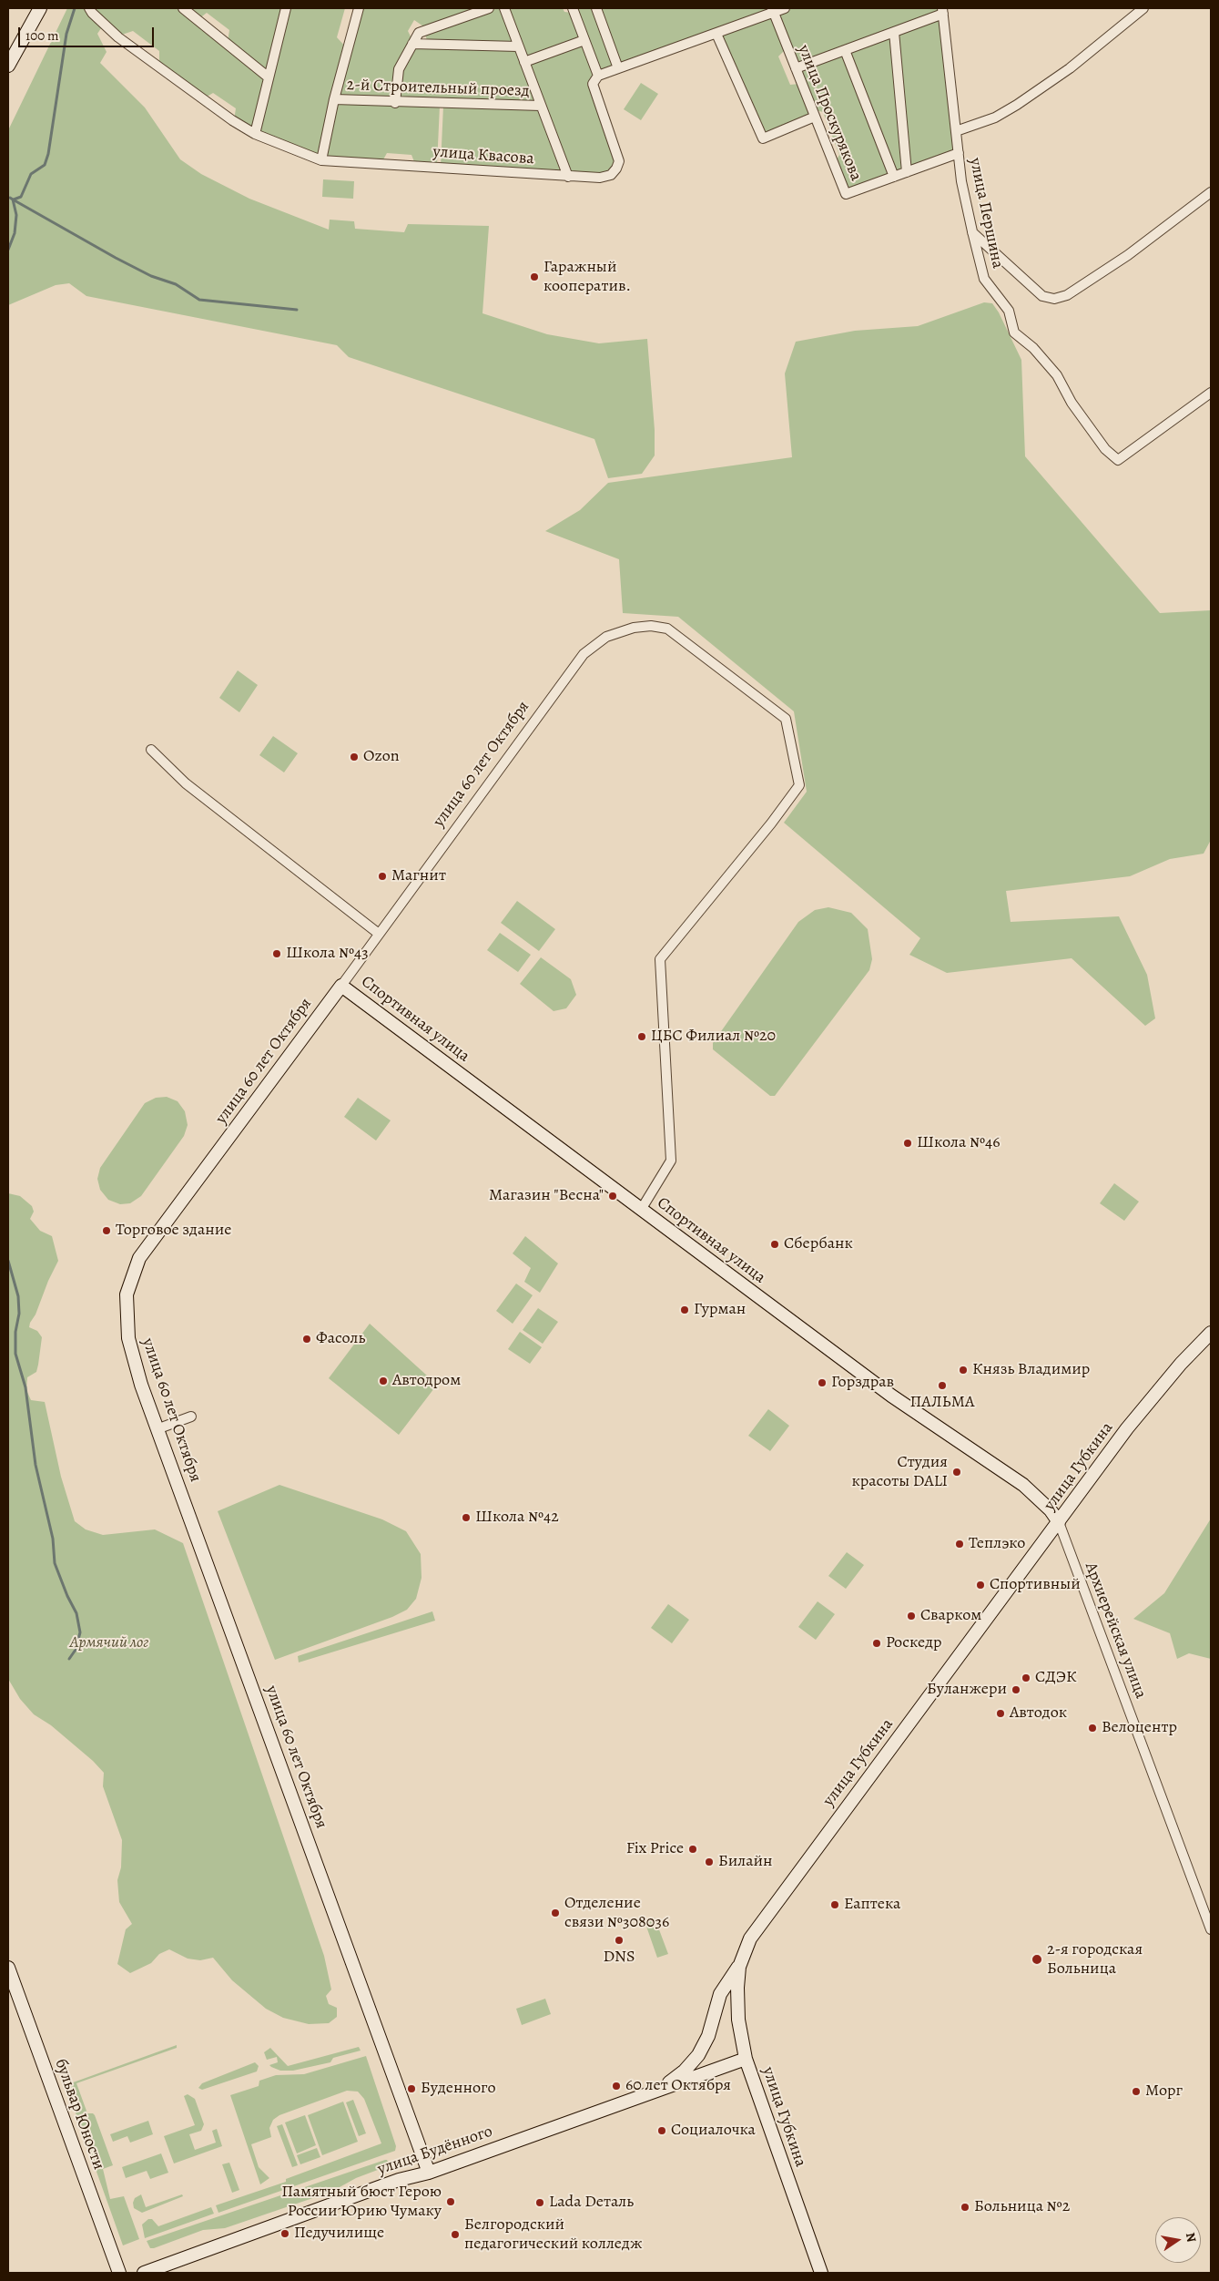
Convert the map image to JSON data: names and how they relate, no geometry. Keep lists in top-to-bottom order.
{
  "streets": {
    "street": [
      "2-й Строительный проезд",
      "улица Проскурякова",
      "улица Квасова",
      "улица Першина",
      "улица 60 лет Октября",
      "Спортивная улица",
      "улица Губкина",
      "Архиерейская улица",
      "бульвар Юности",
      "улица Будённого"
    ]
  },
  "crossings": [
    ["улица Проскурякова", "улица Першина"],
    ["улица 60 лет Октября", "Спортивная улица"],
    ["улица 60 лет Октября", "улица Будённого"],
    ["Спортивная улица", "улица Губкина"],
    ["Спортивная улица", "Архиерейская улица"],
    ["улица Губкина", "Архиерейская улица"],
    ["улица Губкина", "улица Будённого"]
  ],
  "parks": ["Армячий лог"],
  "places": [
    "Гаражный кооператив.",
    "Ozon",
    "Магнит",
    "Школа №43",
    "ЦБС Филиал №20",
    "Школа №46",
    "Магазин \"Весна\"",
    "Торговое здание",
    "Сбербанк",
    "Гурман",
    "Фасоль",
    "Князь Владимир",
    "Автодром",
    "Горздрав",
    "ПАЛЬМА",
    "Студия красоты DALI",
    "Школа №42",
    "Теплэко",
    "Спортивный",
    "Сварком",
    "Роскедр",
    "СДЭК",
    "Буланжери",
    "Автодок",
    "Велоцентр",
    "Fix Price",
    "Билайн",
    "Еаптека",
    "Отделение связи №308036",
    "DNS",
    "2-я городская Больница",
    "60 лет Октября",
    "Буденного",
    "Морг",
    "Социалочка",
    "Памятный бюст Герою России Юрию Чумаку",
    "Lada Dеталь",
    "Больница №2",
    "Педучилище",
    "Белгородский педагогический колледж"
  ],
  "scale_bar": "100 m",
  "north": "right"
}
